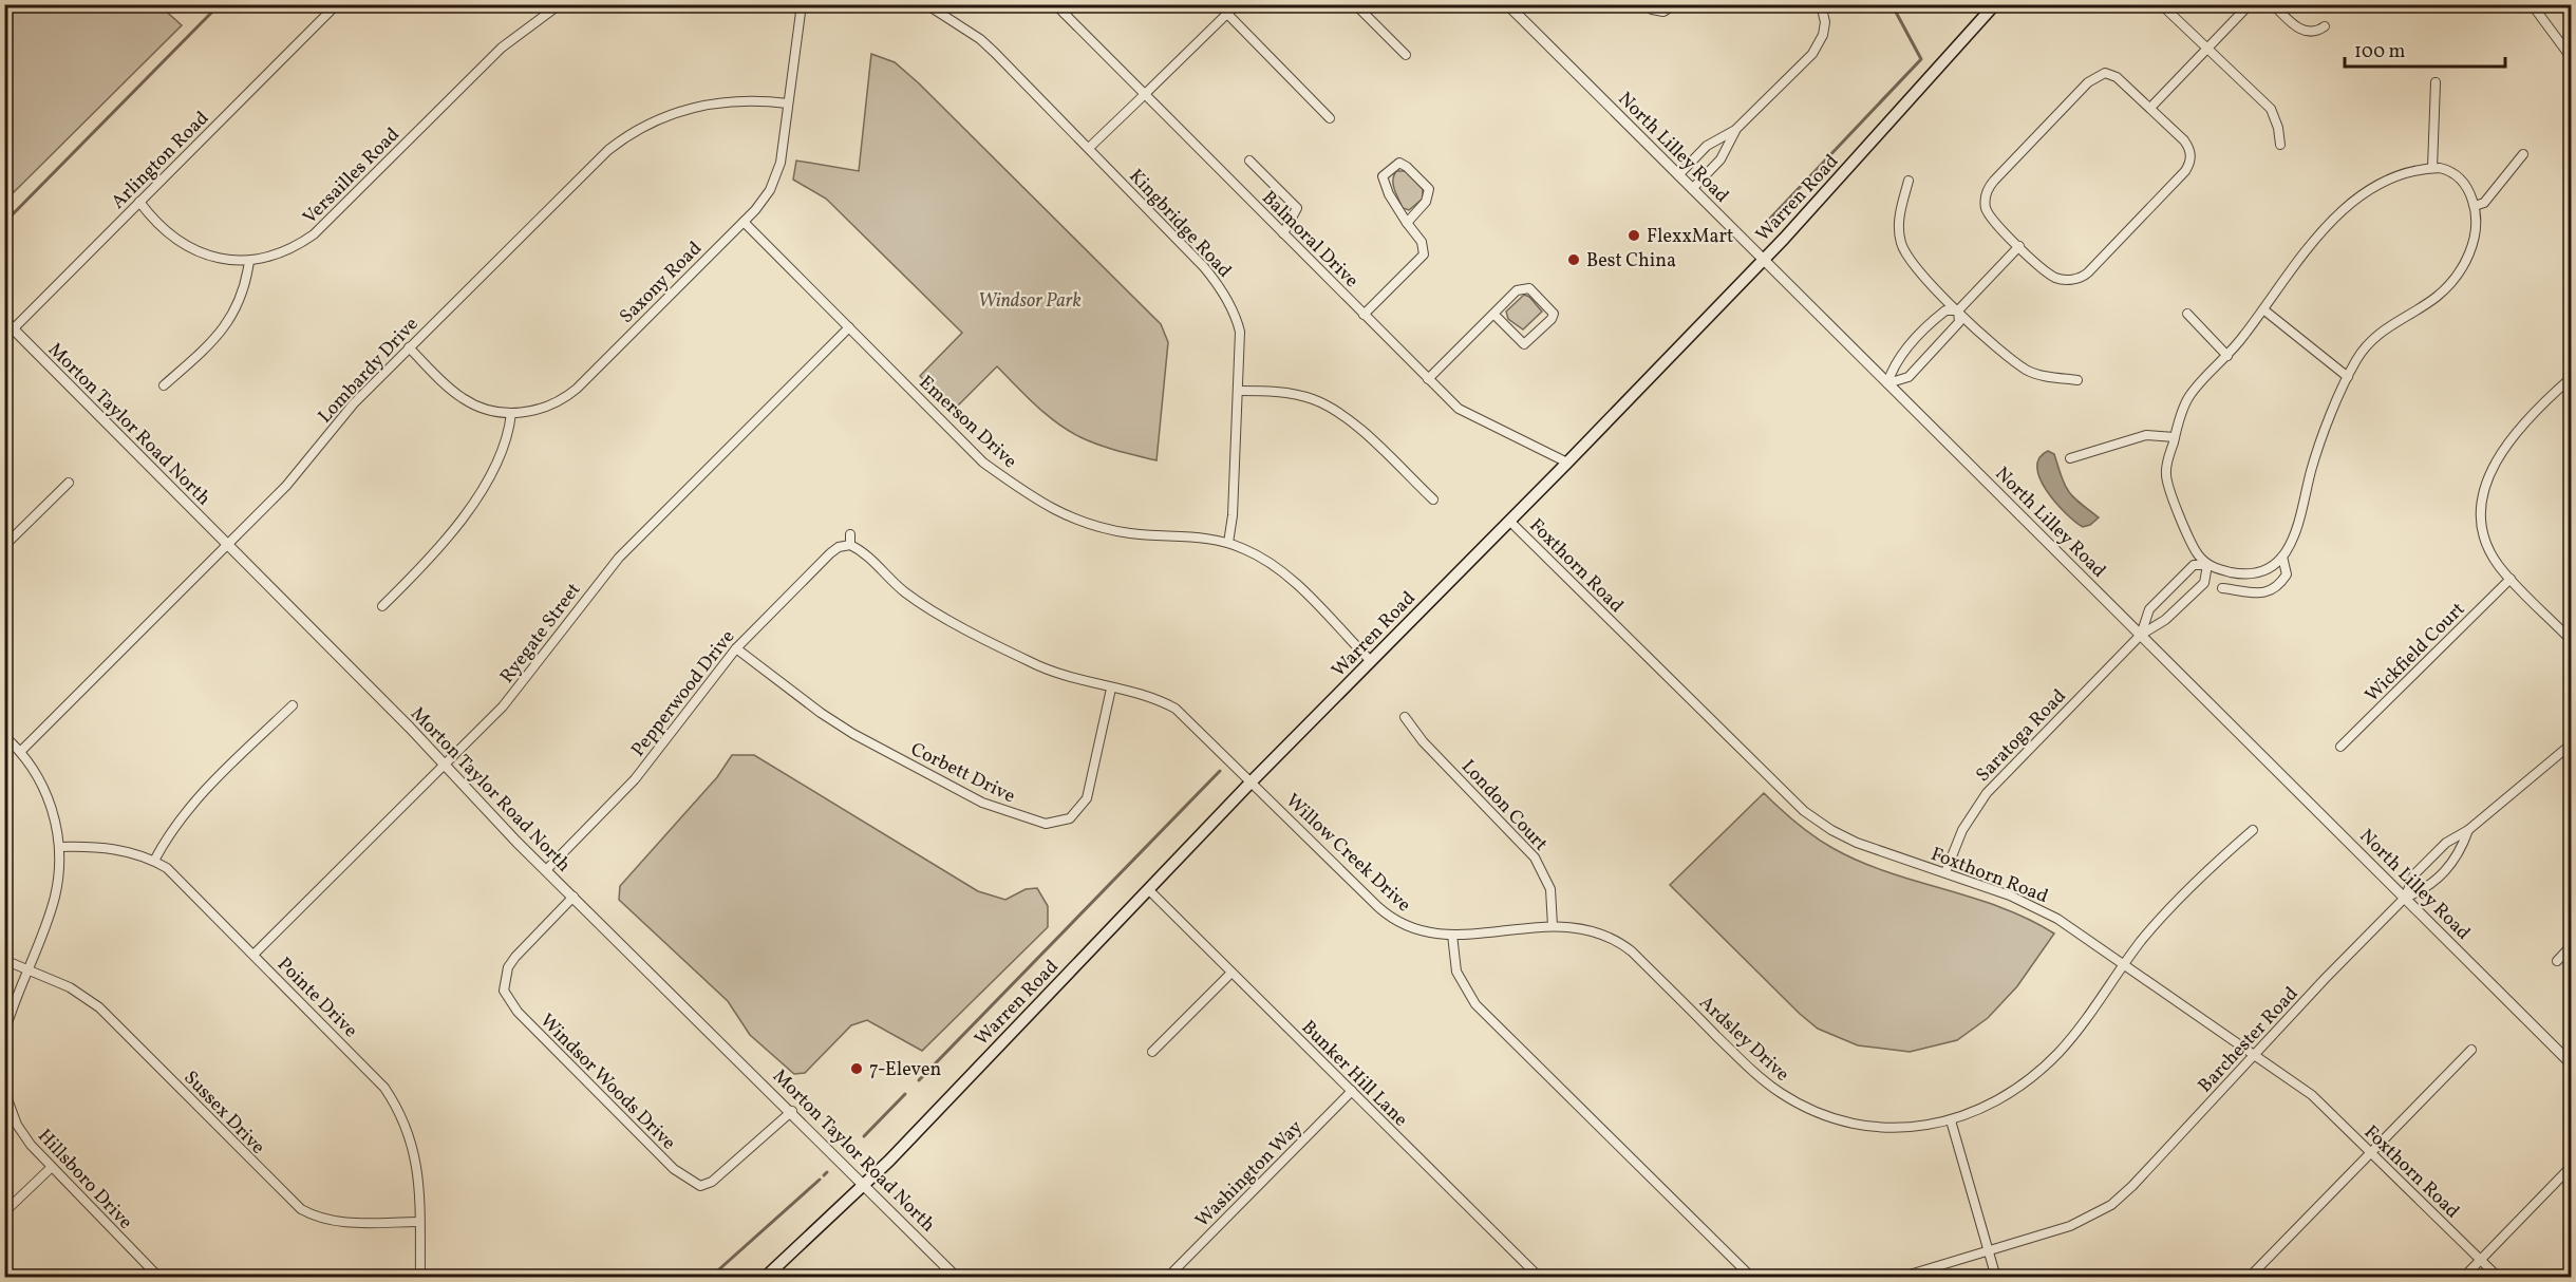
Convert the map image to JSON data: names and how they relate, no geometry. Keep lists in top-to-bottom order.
{
  "streets": {
    "main road": ["Warren Road"],
    "street": [
      "North Lilley Road",
      "Arlington Road",
      "Versailles Road",
      "Kingbridge Road",
      "Balmoral Drive",
      "Saxony Road",
      "Lombardy Drive",
      "Emerson Drive",
      "Morton Taylor Road North",
      "Foxthorn Road",
      "Ryegate Street",
      "Wickfield Court",
      "Pepperwood Drive",
      "Saratoga Road",
      "Corbett Drive",
      "London Court",
      "Willow Creek Drive",
      "Pointe Drive",
      "Ardsley Drive",
      "Barchester Road",
      "Bunker Hill Lane",
      "Windsor Woods Drive",
      "Sussex Drive",
      "Washington Way",
      "Hillsboro Drive"
    ]
  },
  "crossings": [
    ["North Lilley Road", "Warren Road"],
    ["North Lilley Road", "Saratoga Road"],
    ["North Lilley Road", "Barchester Road"],
    ["Arlington Road", "Versailles Road"],
    ["Arlington Road", "Morton Taylor Road North"],
    ["Warren Road", "Balmoral Drive"],
    ["Warren Road", "Emerson Drive"],
    ["Warren Road", "Morton Taylor Road North"],
    ["Warren Road", "Foxthorn Road"],
    ["Warren Road", "Willow Creek Drive"],
    ["Warren Road", "Bunker Hill Lane"],
    ["Kingbridge Road", "Emerson Drive"],
    ["Saxony Road", "Lombardy Drive"],
    ["Saxony Road", "Emerson Drive"],
    ["Lombardy Drive", "Morton Taylor Road North"],
    ["Emerson Drive", "Ryegate Street"],
    ["Morton Taylor Road North", "Ryegate Street"],
    ["Morton Taylor Road North", "Pepperwood Drive"],
    ["Morton Taylor Road North", "Windsor Woods Drive"],
    ["Foxthorn Road", "Saratoga Road"],
    ["Foxthorn Road", "Ardsley Drive"],
    ["Foxthorn Road", "Barchester Road"],
    ["Ryegate Street", "Pointe Drive"],
    ["Pepperwood Drive", "Corbett Drive"],
    ["Pepperwood Drive", "Willow Creek Drive"],
    ["Corbett Drive", "Willow Creek Drive"],
    ["London Court", "Ardsley Drive"],
    ["Willow Creek Drive", "Ardsley Drive"],
    ["Pointe Drive", "Sussex Drive"],
    ["Bunker Hill Lane", "Washington Way"]
  ],
  "parks": ["Windsor Park"],
  "places": ["FlexxMart", "Best China", "7-Eleven"],
  "scale_bar": "100 m"
}
